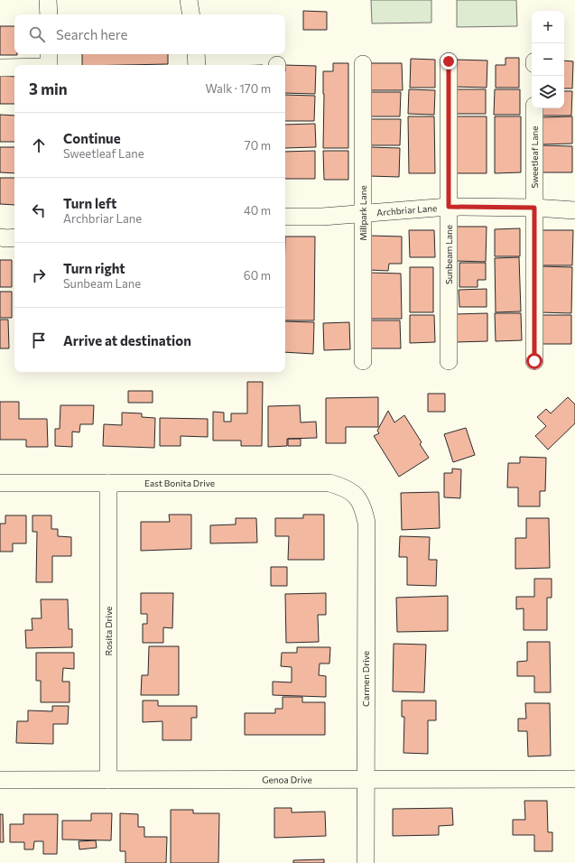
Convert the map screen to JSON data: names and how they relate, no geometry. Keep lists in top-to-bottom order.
{
  "streets": {
    "street": [
      "Sweetleaf Lane",
      "Archbriar Lane",
      "Millpark Lane",
      "Sunbeam Lane",
      "East Bonita Drive",
      "Rosita Drive",
      "Carmen Drive",
      "Genoa Drive"
    ]
  },
  "crossings": [
    ["Sweetleaf Lane", "Archbriar Lane"],
    ["Archbriar Lane", "Millpark Lane"],
    ["Archbriar Lane", "Sunbeam Lane"],
    ["East Bonita Drive", "Rosita Drive"],
    ["East Bonita Drive", "Carmen Drive"],
    ["Rosita Drive", "Genoa Drive"],
    ["Carmen Drive", "Genoa Drive"]
  ],
  "page": {
    "map_buttons": ["+", "−"],
    "search": "Search here",
    "heading": ["3 min", "Walk · 170 m"],
    "list": [
      ["Continue", "Sweetleaf Lane", "70 m"],
      ["Turn left", "Archbriar Lane", "40 m"],
      ["Turn right", "Sunbeam Lane", "60 m"],
      "Arrive at destination"
    ]
  }
}
